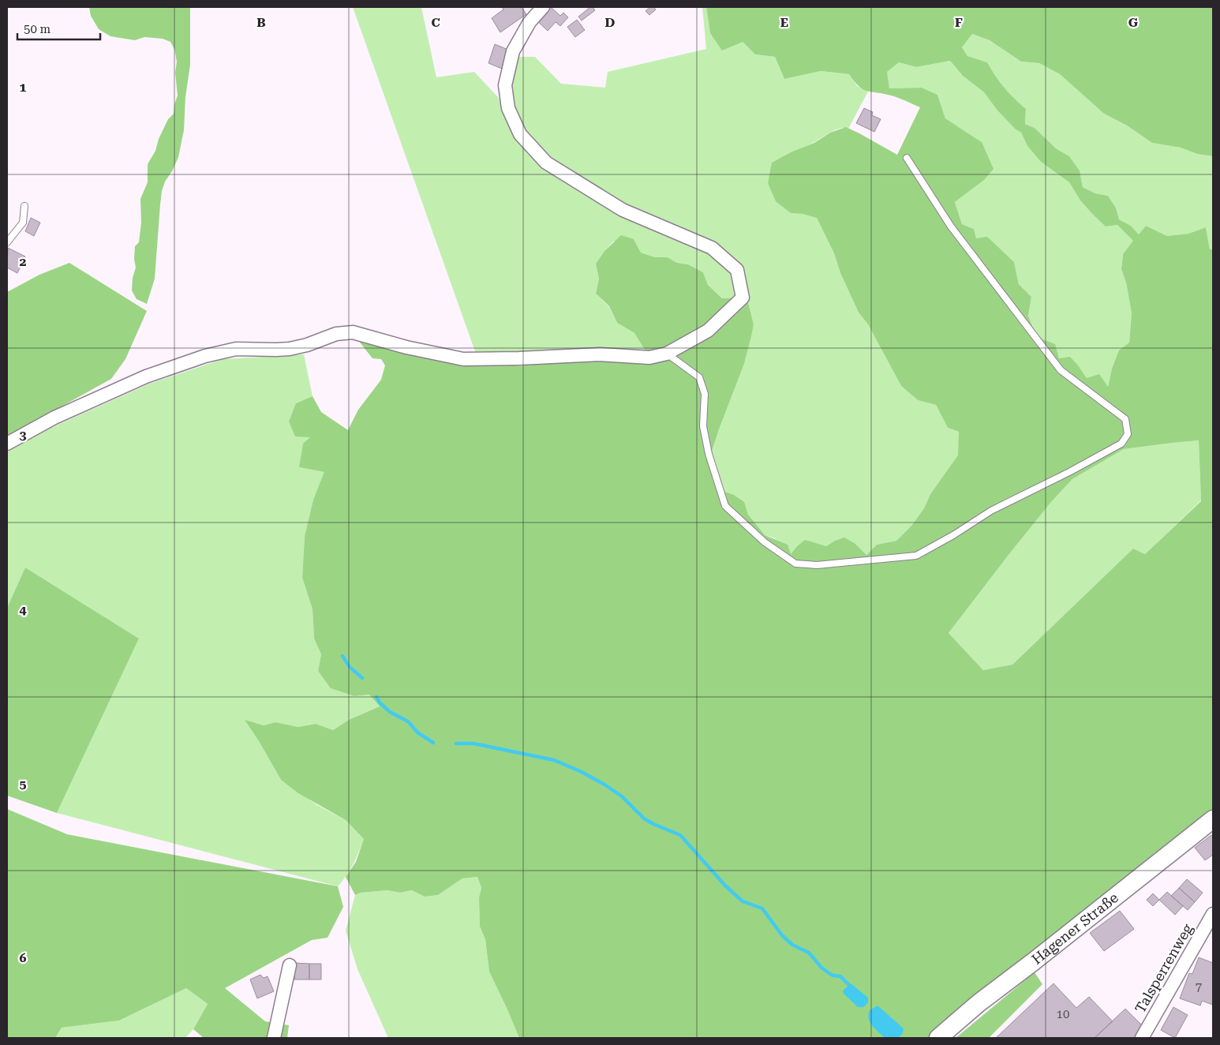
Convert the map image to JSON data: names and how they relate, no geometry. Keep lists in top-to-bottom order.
{
  "streets": {
    "main road": ["Hagener Straße"],
    "street": ["Talsperrenweg"]
  },
  "house_numbers": ["7", "10"],
  "scale_bar": "50 m",
  "grid": {
    "columns": [
      "B",
      "C",
      "D",
      "E",
      "F",
      "G"
    ],
    "rows": [
      "1",
      "2",
      "3",
      "4",
      "5",
      "6"
    ]
  }
}
